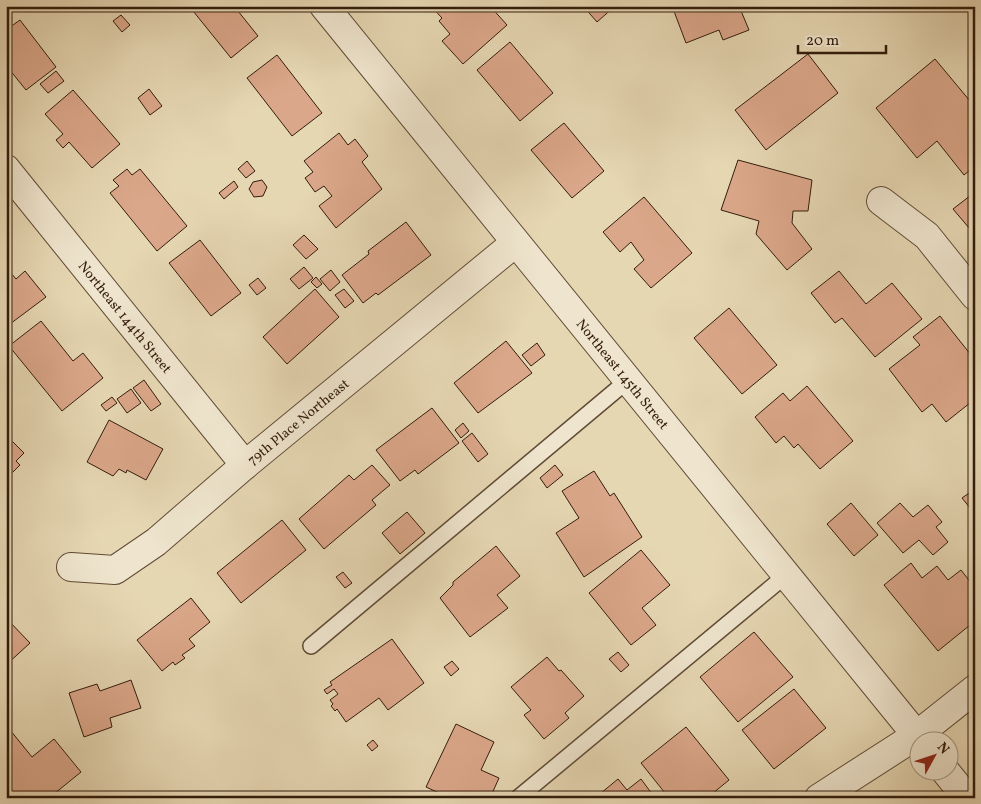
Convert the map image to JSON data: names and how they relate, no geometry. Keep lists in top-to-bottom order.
{
  "streets": {
    "street": ["Northeast 144th Street", "Northeast 145th Street", "79th Place Northeast"]
  },
  "crossings": [
    ["Northeast 144th Street", "79th Place Northeast"],
    ["Northeast 145th Street", "79th Place Northeast"]
  ],
  "scale_bar": "20 m",
  "north": "top right"
}
